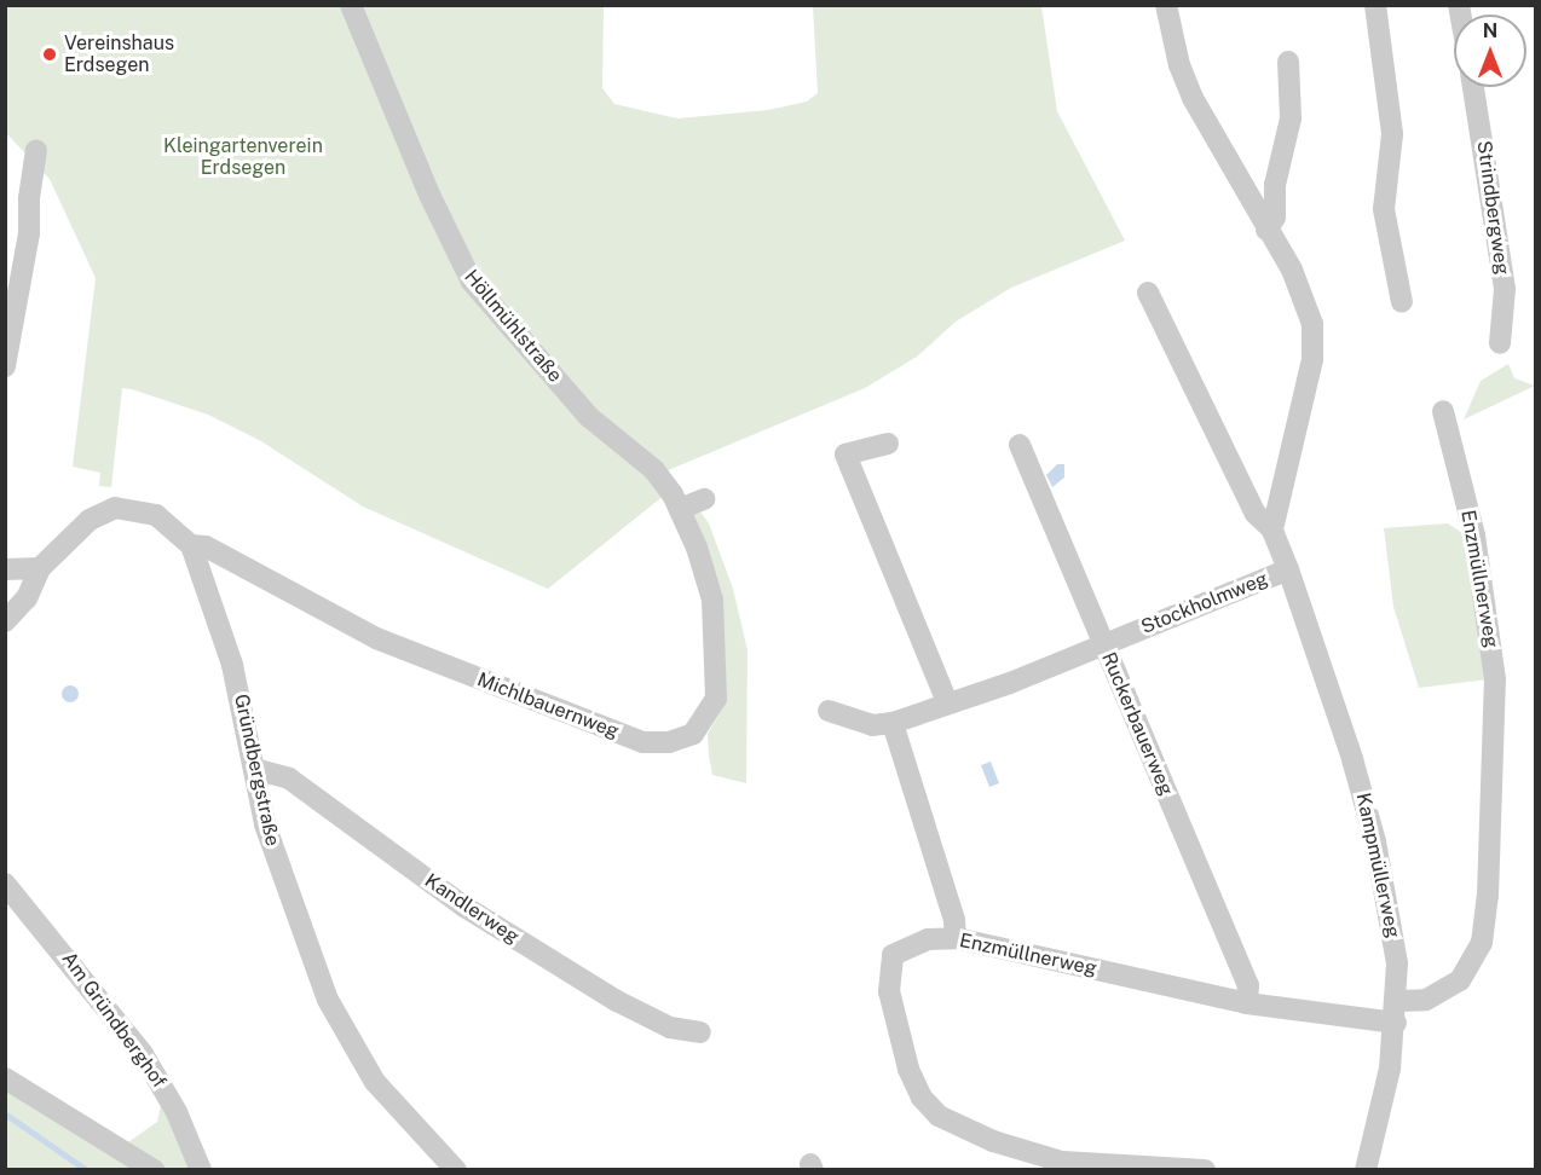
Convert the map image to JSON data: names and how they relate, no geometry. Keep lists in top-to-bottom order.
{
  "streets": {
    "street": [
      "Strindbergweg",
      "Höllmühlstraße",
      "Enzmüllnerweg",
      "Stockholmweg",
      "Michlbauernweg",
      "Ruckerbauerweg",
      "Gründbergstraße",
      "Kampmüllerweg",
      "Kandlerweg",
      "Am Gründberghof"
    ]
  },
  "crossings": [
    ["Höllmühlstraße", "Michlbauernweg"],
    ["Enzmüllnerweg", "Ruckerbauerweg"],
    ["Enzmüllnerweg", "Kampmüllerweg"],
    ["Stockholmweg", "Ruckerbauerweg"],
    ["Stockholmweg", "Kampmüllerweg"],
    ["Michlbauernweg", "Gründbergstraße"],
    ["Gründbergstraße", "Kandlerweg"]
  ],
  "parks": ["Kleingartenverein Erdsegen"],
  "places": ["Vereinshaus Erdsegen"],
  "north": "top"
}
